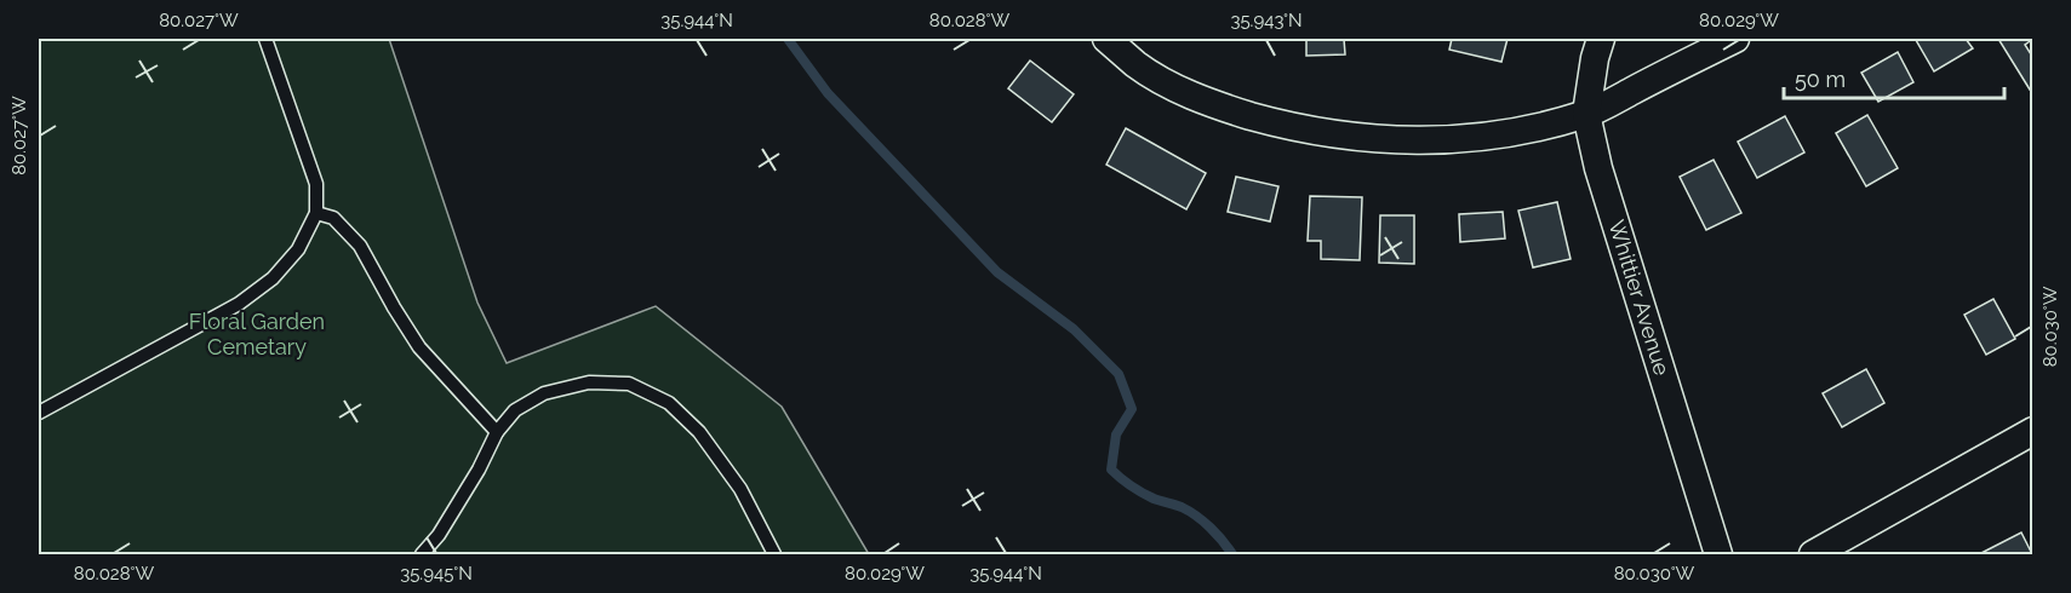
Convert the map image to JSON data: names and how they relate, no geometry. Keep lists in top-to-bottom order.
{
  "streets": {
    "street": ["Whittier Avenue"]
  },
  "parks": ["Floral Garden Cemetary"],
  "scale_bar": "50 m",
  "coordinates": [
    "80.027°W",
    "35.944°N",
    "80.028°W",
    "35.943°N",
    "80.029°W",
    "80.030°W",
    "35.945°N"
  ]
}
